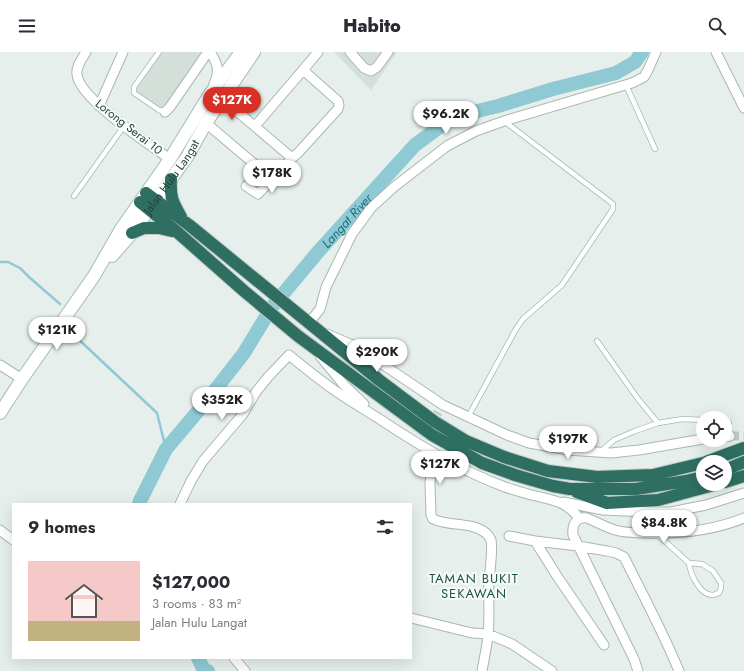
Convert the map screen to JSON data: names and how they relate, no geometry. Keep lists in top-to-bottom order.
{
  "streets": {
    "main road": ["Jalan Hulu Langat"],
    "street": ["Lorong Serai 10"]
  },
  "crossings": [
    ["Lorong Serai 10", "Jalan Hulu Langat"]
  ],
  "districts": ["TAMAN BUKIT SEKAWAN"],
  "water": ["Langat River"],
  "page": {
    "header": "Habito",
    "price": [
      "$127K",
      "$96.2K",
      "$178K",
      "$121K",
      "$290K",
      "$352K",
      "$197K",
      "$127K",
      "$84.8K"
    ],
    "heading": "9 homes",
    "list": [
      {
        "name": "$127,000",
        "note": "3 rooms · 83 m² · Jalan Hulu Langat"
      }
    ]
  }
}
